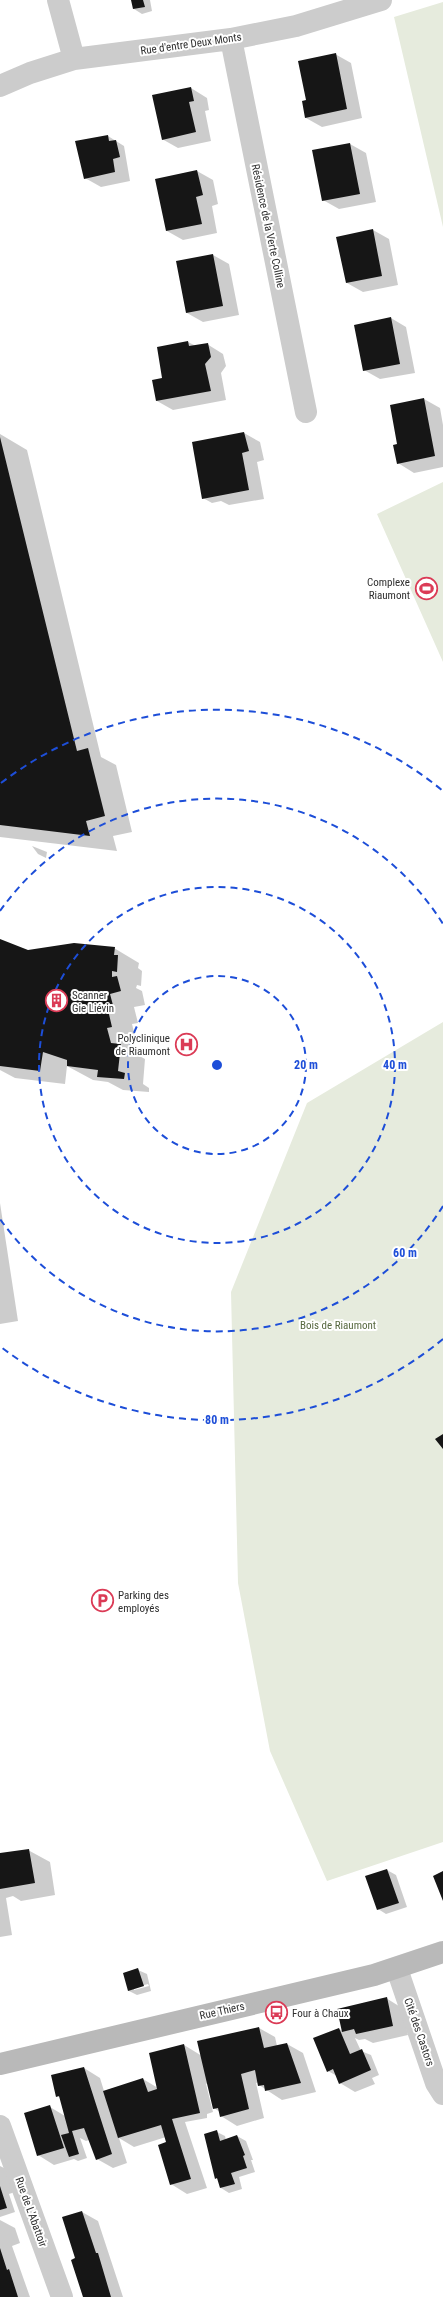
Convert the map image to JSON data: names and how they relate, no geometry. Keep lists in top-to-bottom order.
{
  "streets": {
    "street": [
      "Rue d'entre Deux Monts",
      "Résidence de la Verte Colline",
      "Rue Thiers",
      "Cité des Castors",
      "Rue de L'Abattoir"
    ]
  },
  "crossings": [
    ["Rue d'entre Deux Monts", "Résidence de la Verte Colline"],
    ["Rue Thiers", "Cité des Castors"]
  ],
  "parks": ["Bois de Riaumont"],
  "places": {
    "sports": ["Complexe Riaumont"],
    "building": ["Scanner Gie Liévin"],
    "hospital": ["Polyclinique de Riaumont"],
    "parking": ["Parking des employés"],
    "bus stop": ["Four à Chaux"]
  },
  "rings": [
    "20 m",
    "40 m",
    "60 m",
    "80 m"
  ]
}
